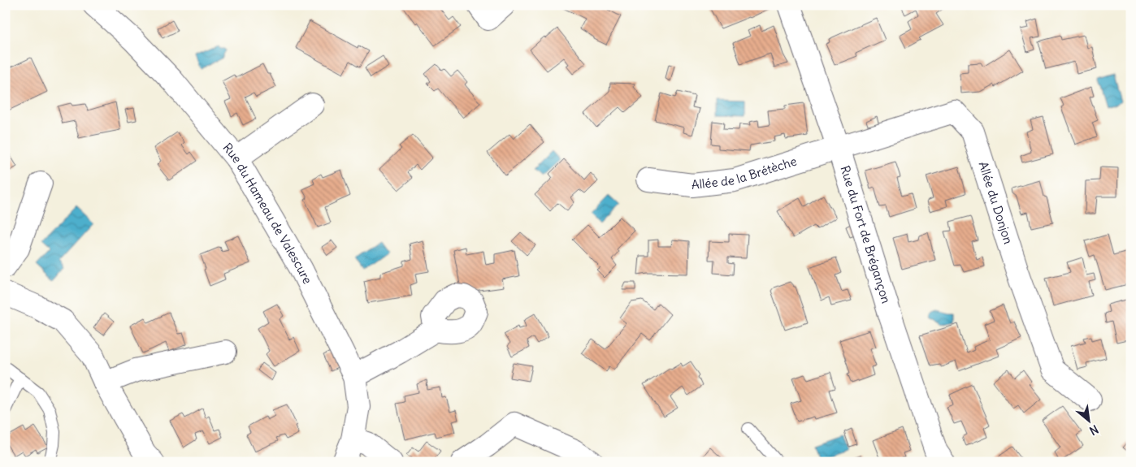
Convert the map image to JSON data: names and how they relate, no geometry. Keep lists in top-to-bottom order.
{
  "streets": {
    "street": [
      "Allée de la Brétèche",
      "Allée du Donjon",
      "Rue du Hameau de Valescure",
      "Rue du Fort de Brégançon"
    ]
  },
  "crossings": [
    ["Allée de la Brétèche", "Allée du Donjon"],
    ["Allée de la Brétèche", "Rue du Fort de Brégançon"],
    ["Allée du Donjon", "Rue du Fort de Brégançon"]
  ],
  "north": "bottom right"
}
